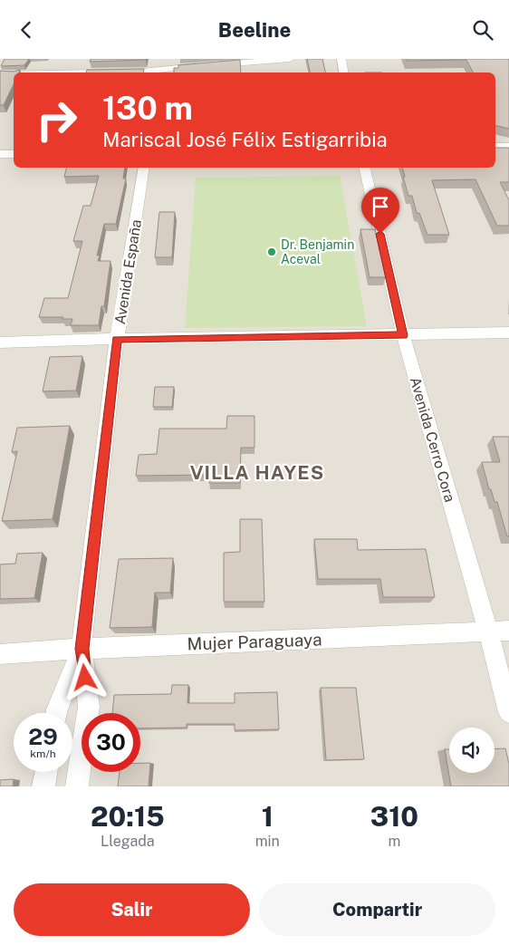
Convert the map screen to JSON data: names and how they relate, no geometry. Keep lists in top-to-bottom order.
{
  "streets": {
    "street": ["Avenida España", "Avenida Cerro Cora", "Mujer Paraguaya"]
  },
  "crossings": [
    ["Avenida España", "Mujer Paraguaya"],
    ["Avenida Cerro Cora", "Mujer Paraguaya"]
  ],
  "districts": ["VILLA HAYES"],
  "places": ["Dr. Benjamin Aceval"],
  "page": {
    "header": "Beeline",
    "turn": ["130 m", "Mariscal José Félix Estigarribia"],
    "speed": "29 km/h",
    "limit": "30",
    "eta": [
      "20:15",
      "Llegada",
      "1",
      "min",
      "310",
      "m"
    ],
    "buttons": ["Salir", "Compartir"]
  }
}
